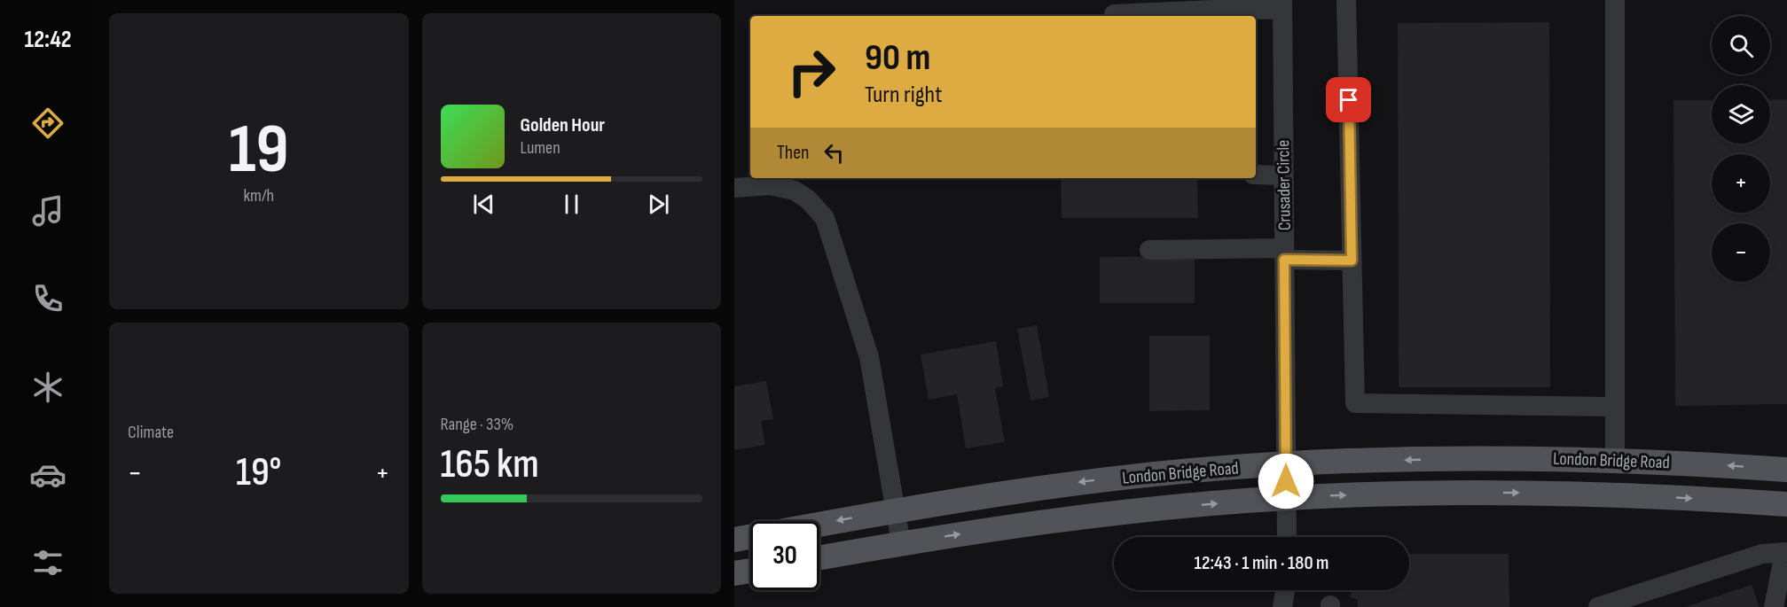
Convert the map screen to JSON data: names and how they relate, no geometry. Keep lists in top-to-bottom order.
{
  "streets": {
    "main road": ["London Bridge Road"],
    "street": ["Crusader Circle"]
  },
  "crossings": [
    ["Crusader Circle", "London Bridge Road"]
  ],
  "page": {
    "tabs": "12:42",
    "tile": [
      ["19", "km/h"],
      "Climate",
      ["Range · 33%", "165 km"]
    ],
    "map_buttons": ["+", "−"],
    "turn": ["90 m", "Turn right"],
    "song": ["Golden Hour", "Lumen"],
    "then": "Then",
    "heat": ["−", "19°", "+"],
    "limit": "30",
    "trip": "12:43 · 1 min · 180 m"
  }
}
